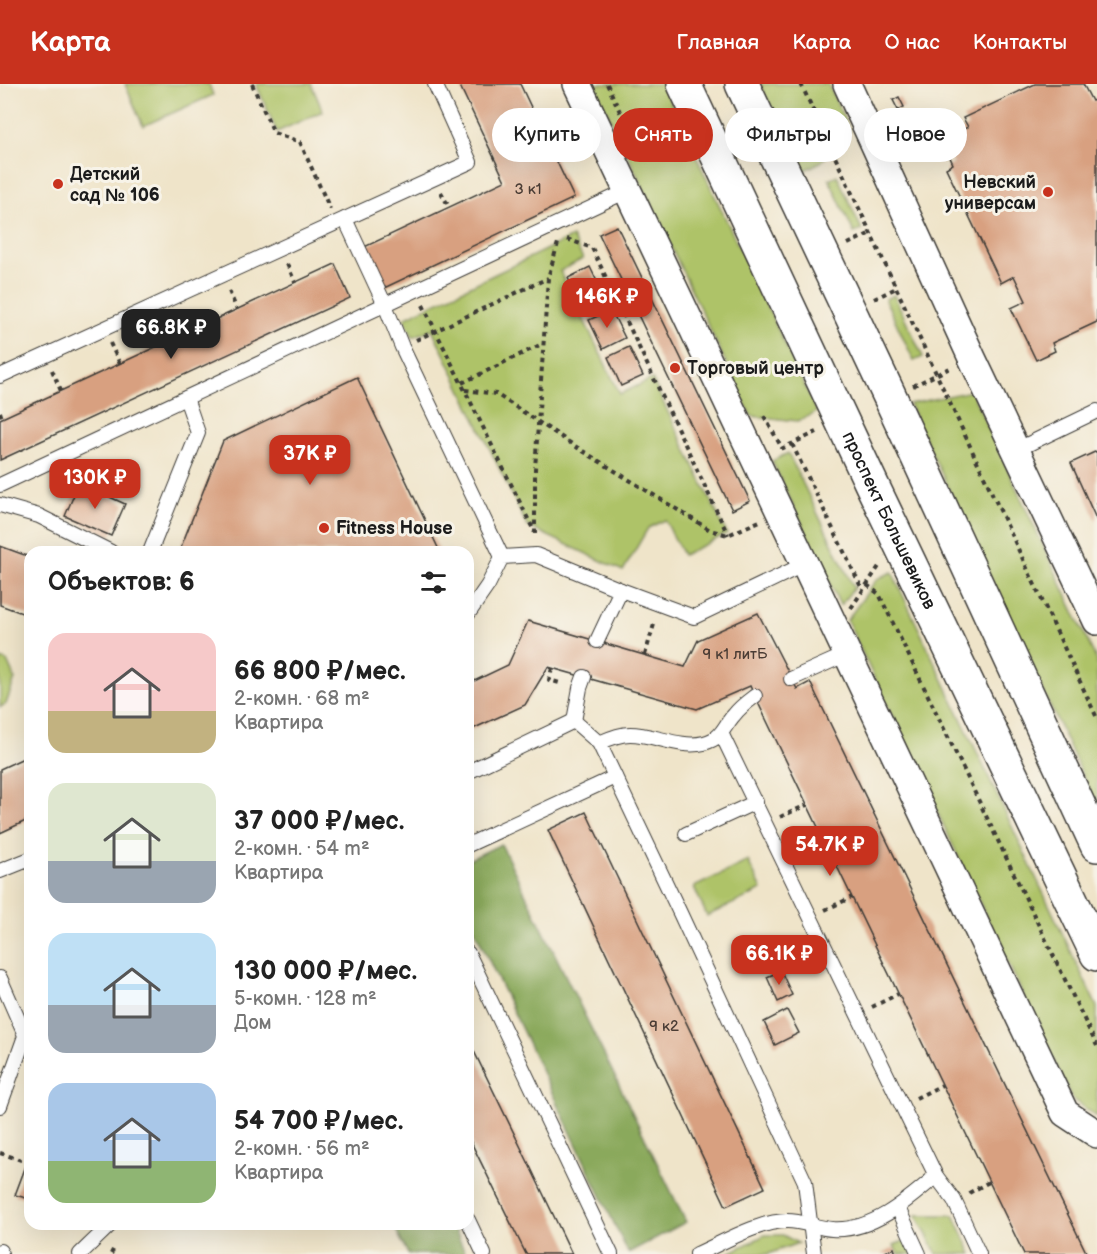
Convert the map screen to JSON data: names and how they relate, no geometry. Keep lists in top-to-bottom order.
{
  "streets": {
    "main road": ["проспект Большевиков"]
  },
  "places": [
    "Детский сад № 106",
    "Невский универсам",
    "Торговый центр",
    "Fitness House"
  ],
  "house_numbers": ["3 к1", "9 к1 литБ", "9 к2"],
  "page": {
    "header": "Карта",
    "nav": [
      "Главная",
      "Карта",
      "О нас",
      "Контакты"
    ],
    "chip": [
      "Купить",
      "Снять",
      "Фильтры",
      "Новое"
    ],
    "price": [
      "146K ₽",
      "66.8K ₽",
      "37K ₽",
      "130K ₽",
      "54.7K ₽",
      "66.1K ₽"
    ],
    "heading": "Объектов: 6",
    "list": [
      {
        "name": "66 800 ₽/мес.",
        "note": "2-комн. · 68 m² · Квартира"
      },
      {
        "name": "37 000 ₽/мес.",
        "note": "2-комн. · 54 m² · Квартира"
      },
      {
        "name": "130 000 ₽/мес.",
        "note": "5-комн. · 128 m² · Дом"
      },
      {
        "name": "54 700 ₽/мес.",
        "note": "2-комн. · 56 m² · Квартира"
      }
    ]
  }
}
